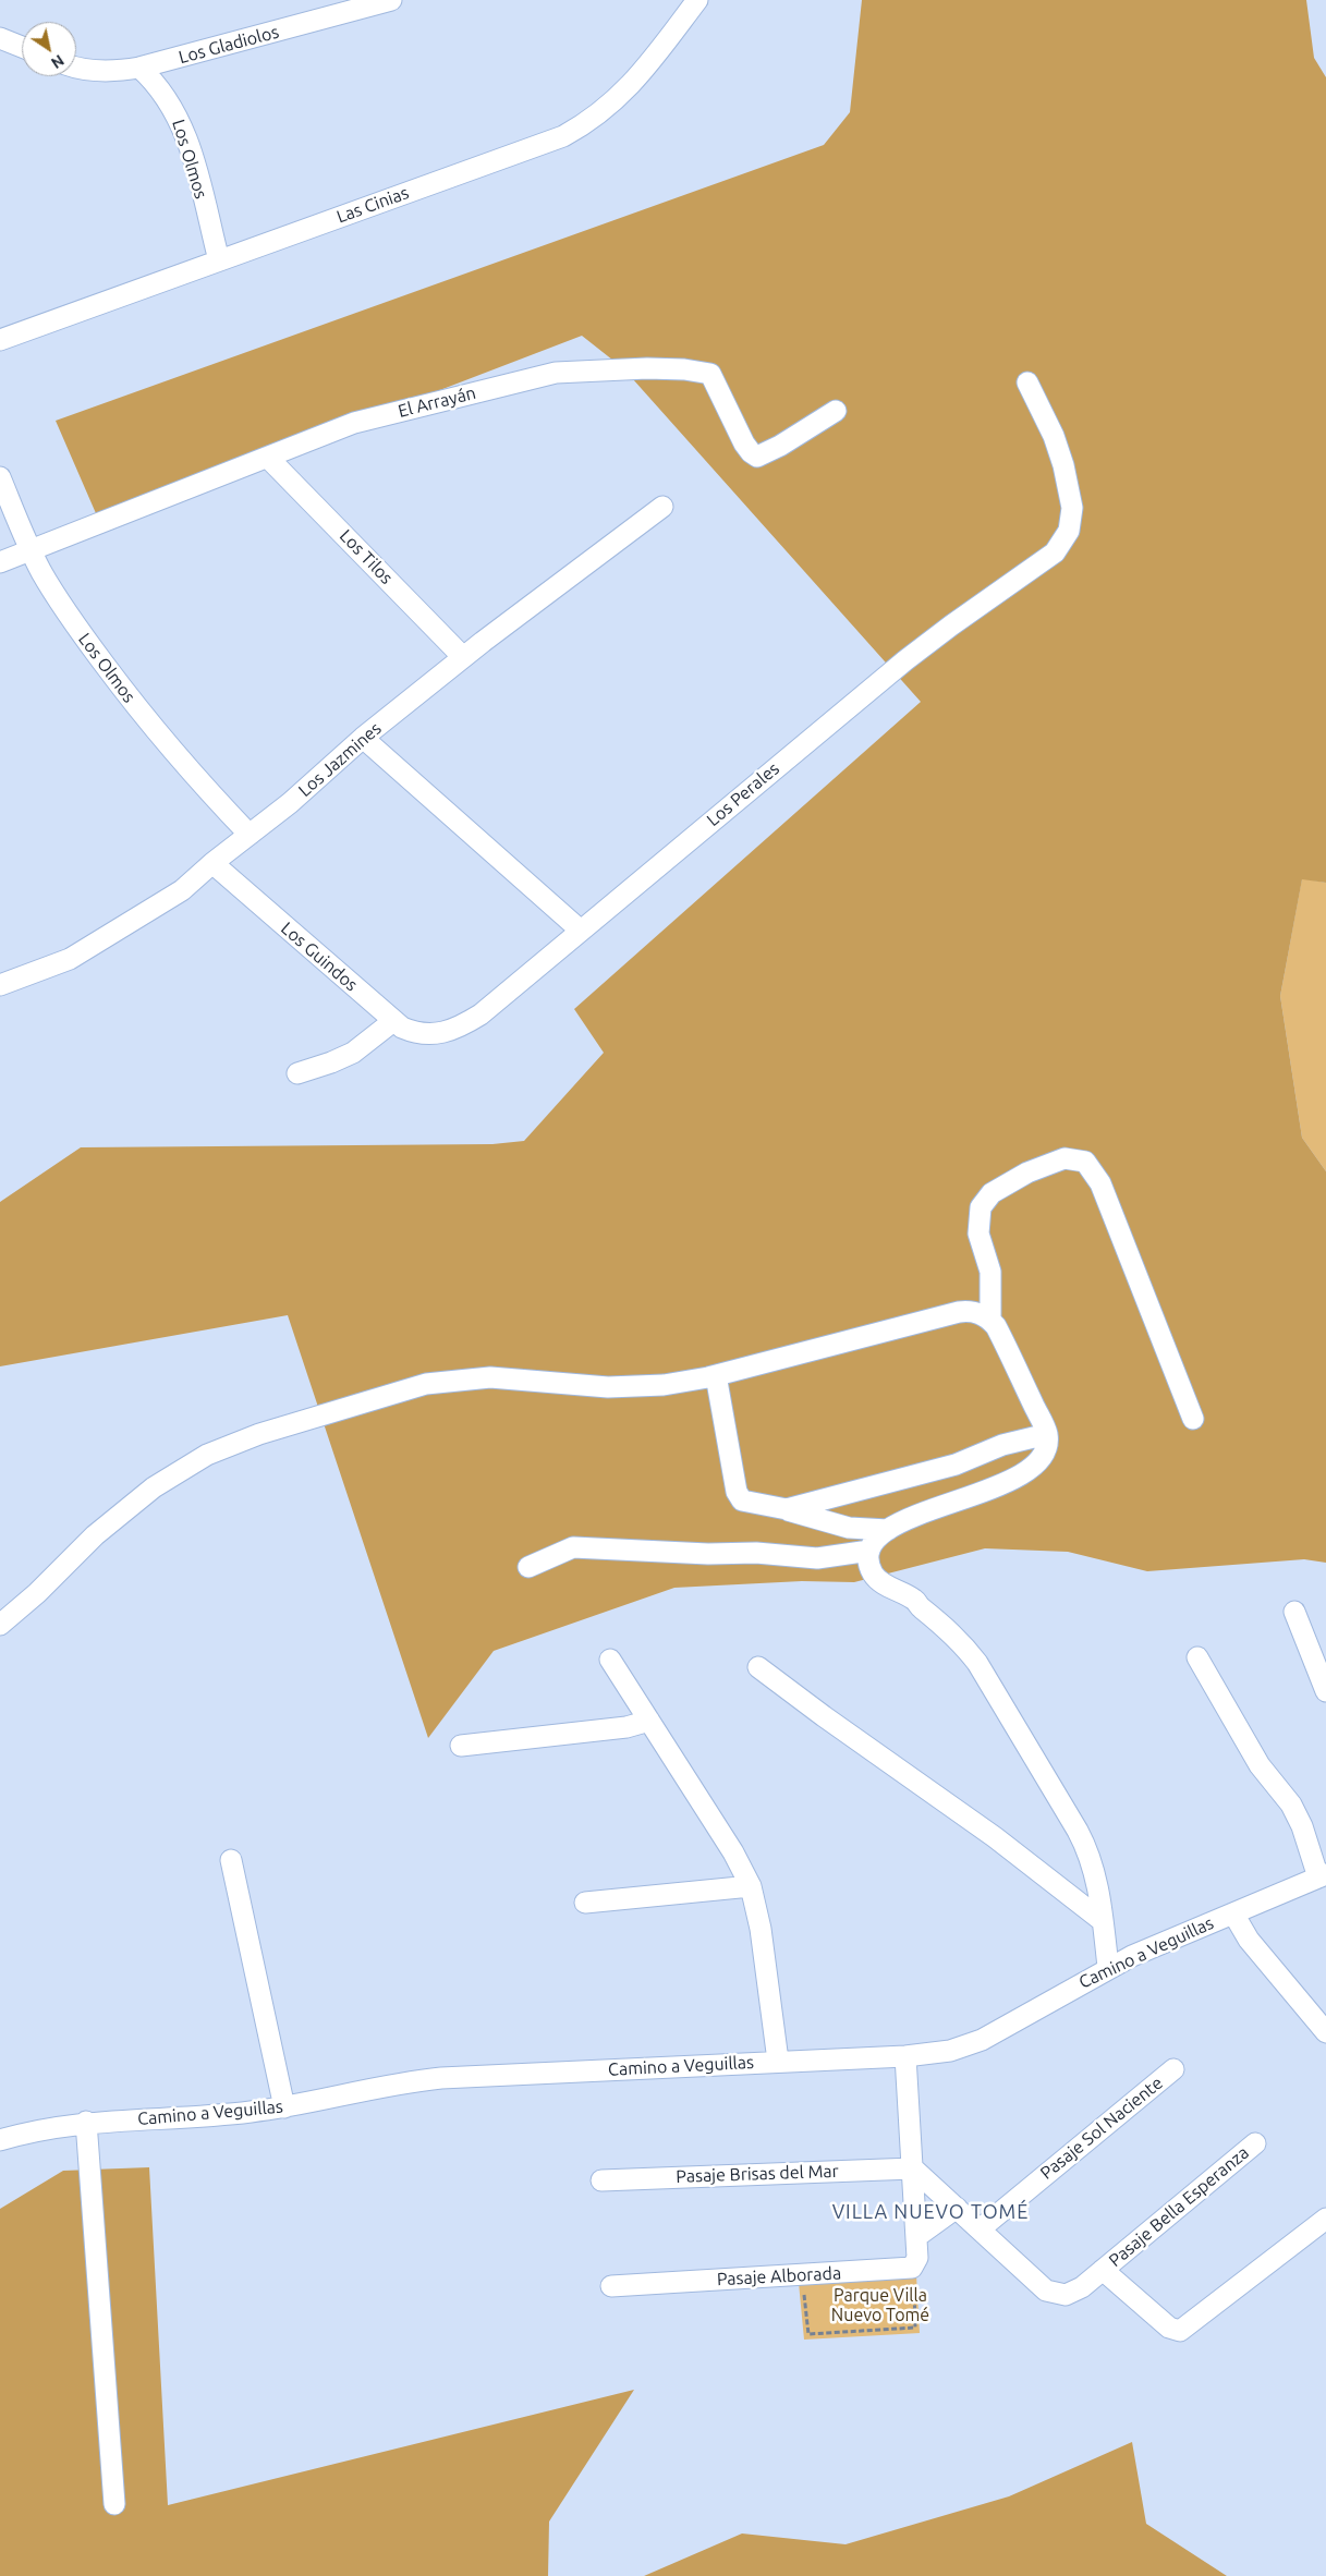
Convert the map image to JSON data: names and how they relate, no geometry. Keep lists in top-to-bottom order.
{
  "streets": {
    "street": [
      "Los Gladiolos",
      "Los Olmos",
      "Las Cinias",
      "El Arrayán",
      "Los Tilos",
      "Los Jazmines",
      "Los Perales",
      "Los Guindos",
      "Camino a Veguillas",
      "Pasaje Sol Naciente",
      "Pasaje Brisas del Mar",
      "Pasaje Bella Esperanza",
      "Pasaje Alborada"
    ]
  },
  "crossings": [
    ["Los Gladiolos", "Los Olmos"],
    ["Los Olmos", "Las Cinias"],
    ["Los Olmos", "El Arrayán"],
    ["Los Olmos", "Los Jazmines"],
    ["El Arrayán", "Los Tilos"],
    ["Los Tilos", "Los Jazmines"],
    ["Los Jazmines", "Los Guindos"],
    ["Los Perales", "Los Guindos"],
    ["Pasaje Sol Naciente", "Pasaje Bella Esperanza"],
    ["Pasaje Brisas del Mar", "Pasaje Bella Esperanza"]
  ],
  "districts": ["VILLA NUEVO TOMÉ"],
  "parks": ["Parque Villa Nuevo Tomé"],
  "north": "bottom right"
}
